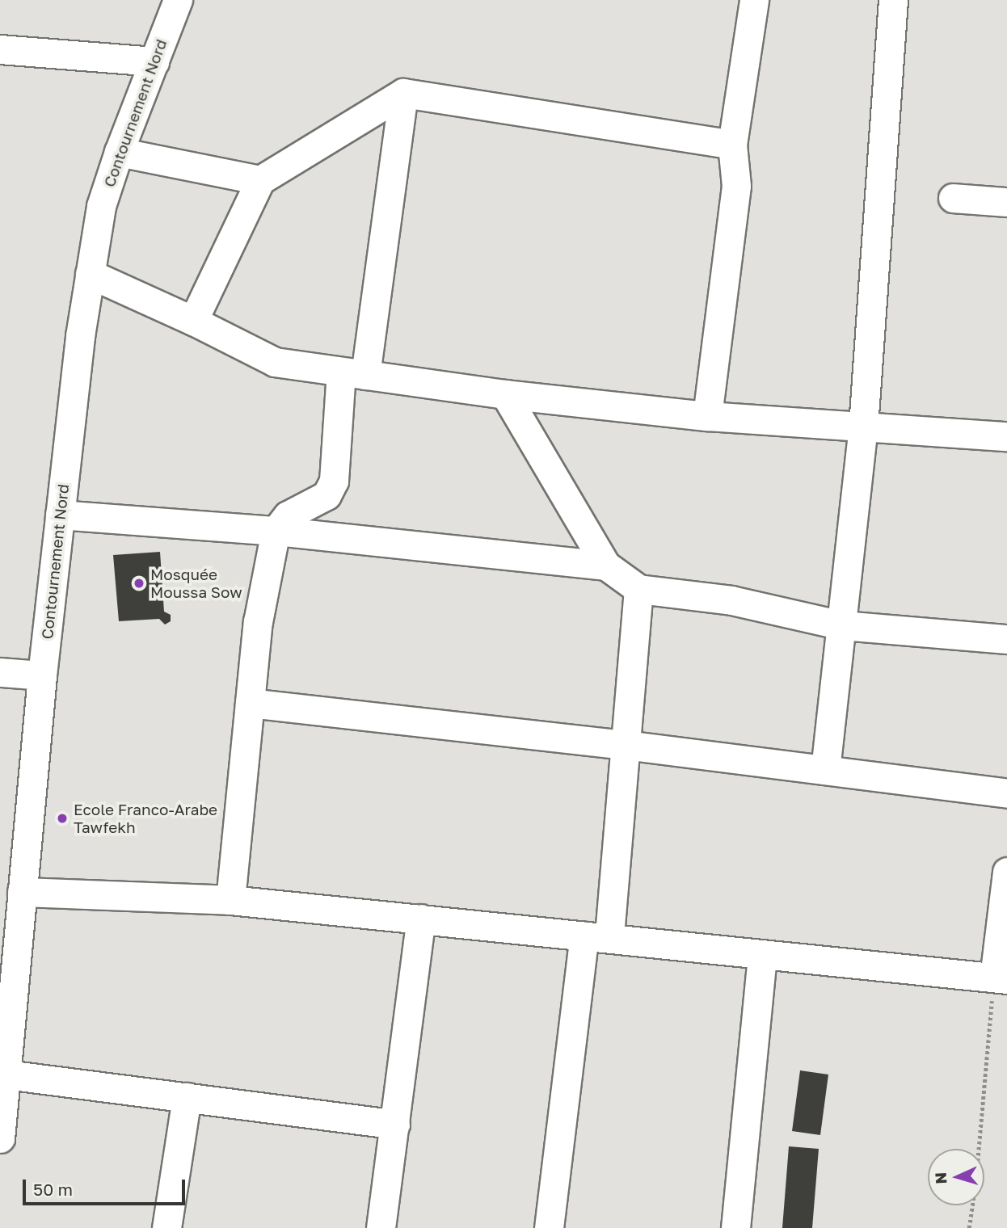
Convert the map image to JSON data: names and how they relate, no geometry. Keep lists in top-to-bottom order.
{
  "streets": {
    "street": ["Contournement Nord"]
  },
  "places": ["Mosquée Moussa Sow", "Ecole Franco-Arabe Tawfekh"],
  "scale_bar": "50 m",
  "north": "left"
}
